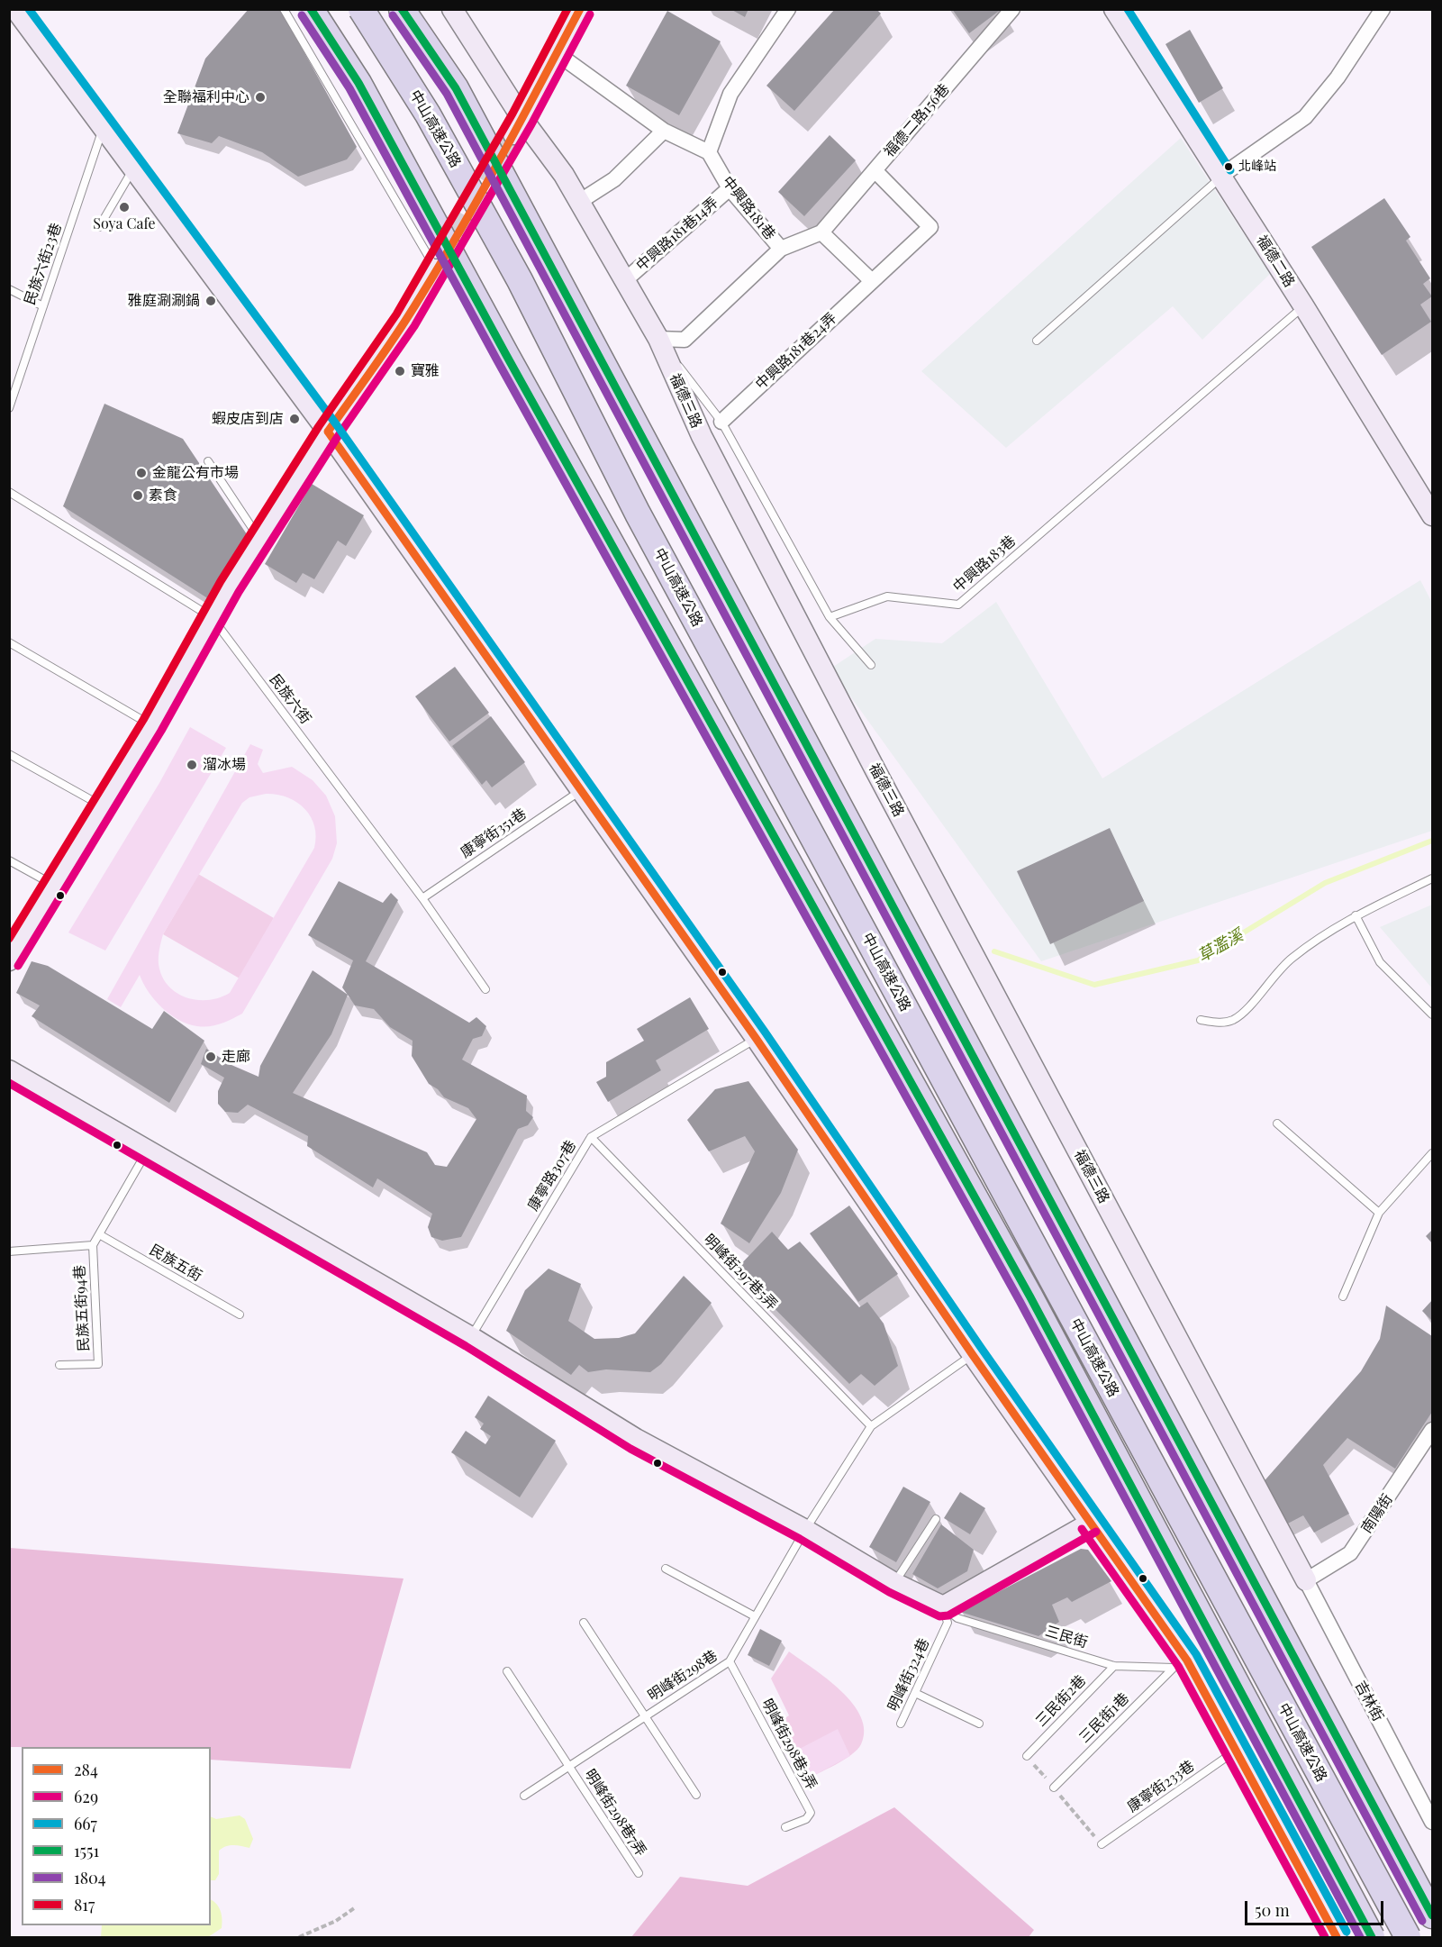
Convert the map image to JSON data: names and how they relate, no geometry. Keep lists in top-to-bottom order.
{
  "streets": {
    "highway": ["中山高速公路"],
    "street": [
      "福德二路156巷",
      "中興路181巷",
      "中興路181巷14弄",
      "福德二路",
      "中興路181巷24弄",
      "福德三路",
      "南陽街",
      "吉林街"
    ],
    "lane": [
      "民族六街23巷",
      "中興路183巷",
      "民族六街",
      "康寧街351巷",
      "康寧路307巷",
      "民族五街",
      "明峰街297巷5弄",
      "民族五街94巷",
      "三民街",
      "明峰街324巷",
      "明峰街298巷",
      "三民街2巷",
      "三民街1巷",
      "明峰街298巷3弄",
      "康寧街233巷",
      "明峰街298巷7弄"
    ]
  },
  "crossings": [
    ["福德二路156巷", "中興路181巷"],
    ["福德二路156巷", "中興路181巷24弄"],
    ["中興路181巷", "中興路181巷14弄"],
    ["中興路181巷14弄", "福德三路"],
    ["福德二路", "中興路183巷"],
    ["福德三路", "南陽街"],
    ["福德三路", "吉林街"],
    ["民族六街", "康寧街351巷"],
    ["康寧路307巷", "明峰街297巷5弄"],
    ["明峰街297巷5弄", "明峰街298巷"],
    ["南陽街", "吉林街"],
    ["三民街", "明峰街324巷"],
    ["三民街", "三民街2巷"],
    ["三民街", "三民街1巷"],
    ["明峰街298巷", "明峰街298巷3弄"],
    ["明峰街298巷", "明峰街298巷7弄"]
  ],
  "water": ["草濫溪"],
  "places": [
    "全聯福利中心",
    "北峰站",
    "Soya Cafe",
    "雅庭涮涮鍋",
    "寶雅",
    "蝦皮店到店",
    "金龍公有市場",
    "素食",
    "溜冰場",
    "走廊"
  ],
  "lines": [
    "transit line 284",
    "transit line 667",
    "transit line 1551",
    "transit line 817",
    "transit line 629",
    "transit line 1804"
  ],
  "legend": [
    "284",
    "629",
    "667",
    "1551",
    "1804",
    "817"
  ],
  "scale_bar": "50 m"
}
